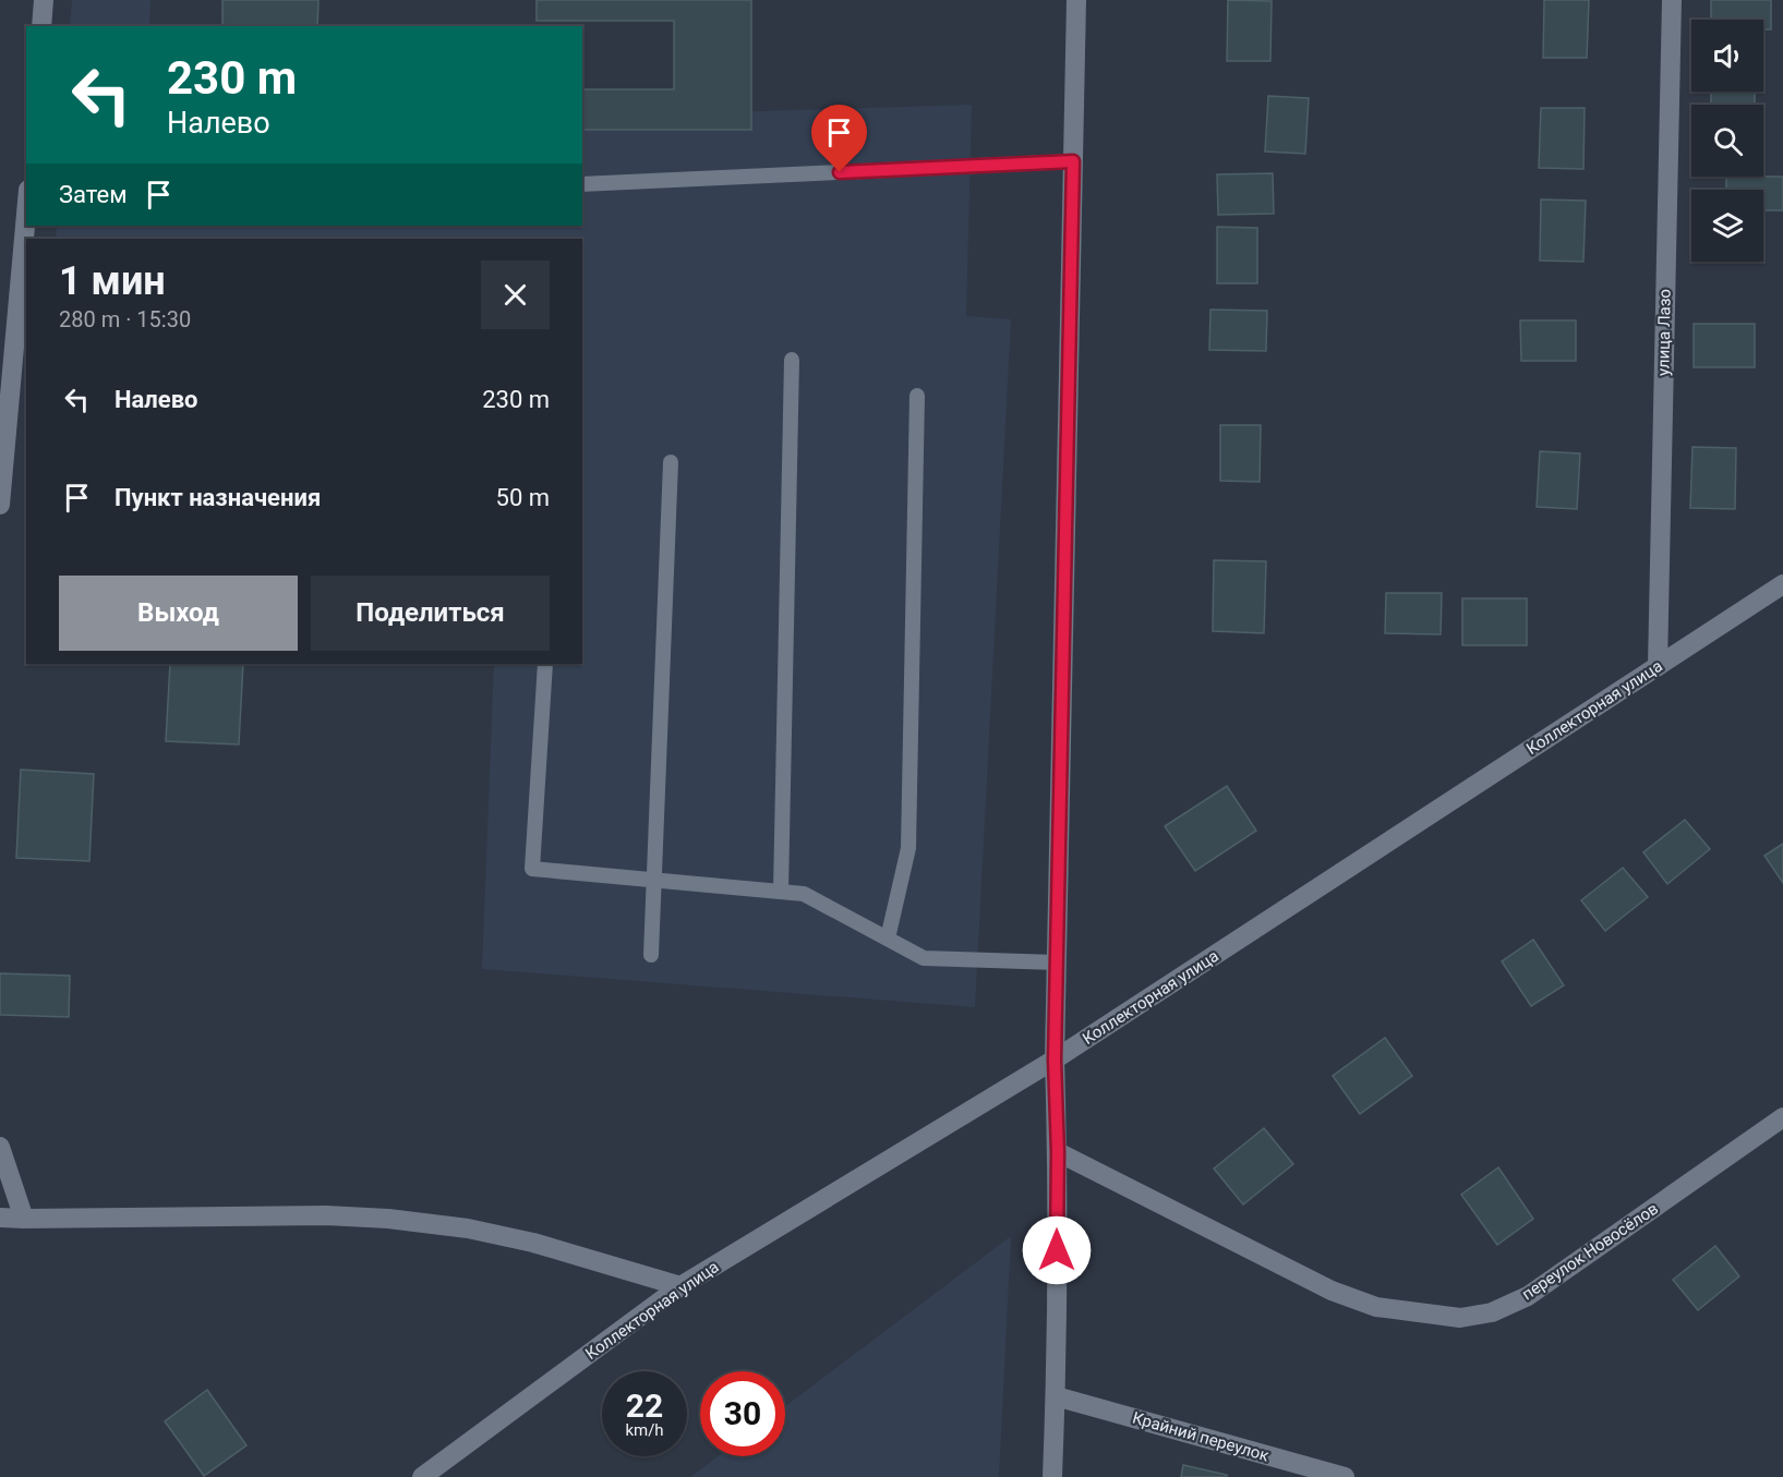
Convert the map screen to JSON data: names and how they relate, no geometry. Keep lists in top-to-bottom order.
{
  "streets": {
    "street": [
      "улица Лазо",
      "Коллекторная улица",
      "переулок Новосёлов",
      "Крайний переулок"
    ]
  },
  "crossings": [
    ["улица Лазо", "Коллекторная улица"]
  ],
  "page": {
    "turn": ["230 m", "Налево"],
    "then": "Затем",
    "heading": ["1 мин", "280 m · 15:30"],
    "list": [
      {
        "name": "Налево",
        "value": "230 m"
      },
      {
        "name": "Пункт назначения",
        "value": "50 m"
      }
    ],
    "buttons": ["Выход", "Поделиться"],
    "speed": "22 km/h",
    "limit": "30"
  }
}
